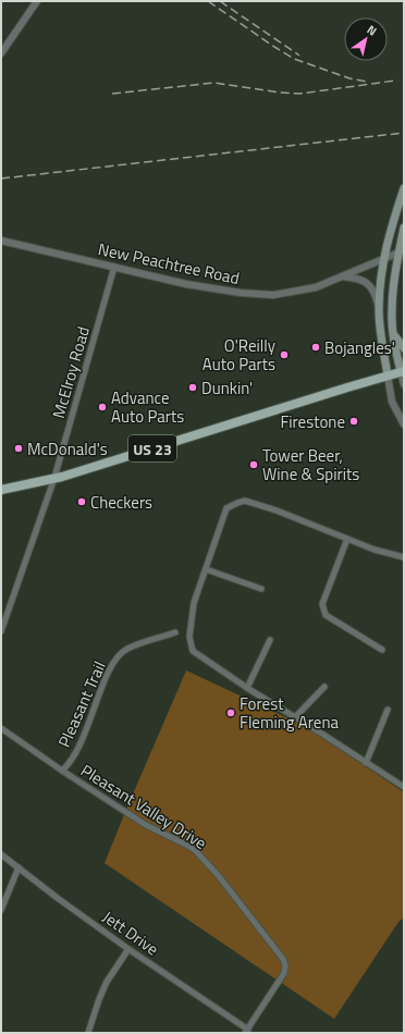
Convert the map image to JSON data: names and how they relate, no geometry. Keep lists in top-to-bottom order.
{
  "streets": {
    "main road": ["US 23"],
    "street": [
      "New Peachtree Road",
      "McElroy Road",
      "Pleasant Trail",
      "Pleasant Valley Drive",
      "Jett Drive"
    ]
  },
  "crossings": [
    ["New Peachtree Road", "McElroy Road"],
    ["McElroy Road", "US 23"],
    ["Pleasant Trail", "Pleasant Valley Drive"],
    ["Pleasant Valley Drive", "Jett Drive"]
  ],
  "places": [
    "Bojangles'",
    "O'Reilly Auto Parts",
    "Dunkin'",
    "Advance Auto Parts",
    "Firestone",
    "McDonald's",
    "Tower Beer, Wine & Spirits",
    "Checkers",
    "Forest Fleming Arena"
  ],
  "north": "top right"
}
